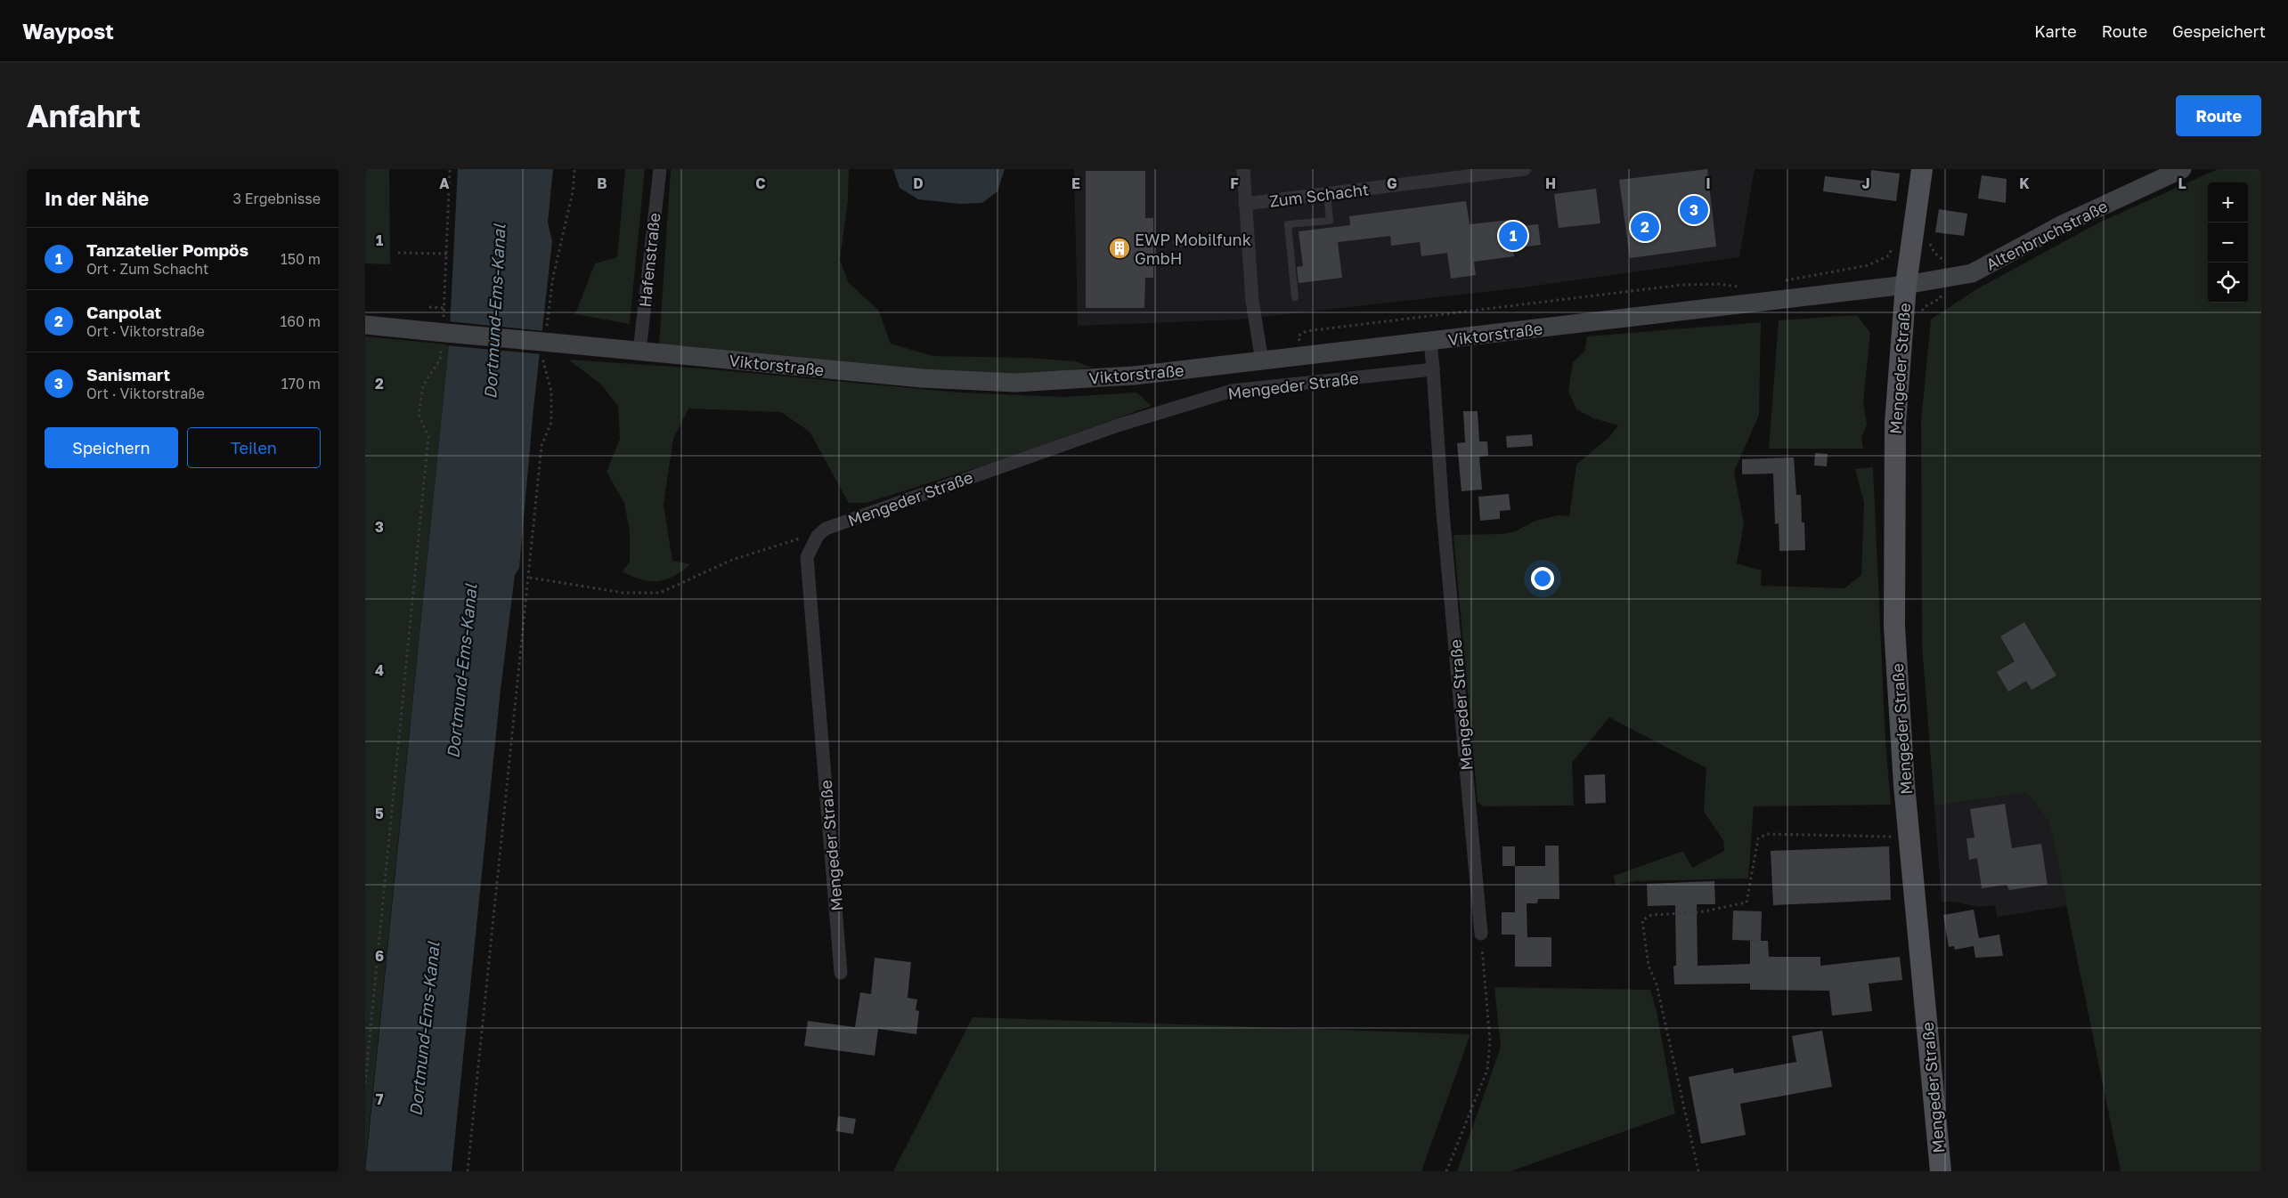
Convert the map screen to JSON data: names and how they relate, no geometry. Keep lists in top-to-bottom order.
{
  "streets": {
    "main road": ["Altenbruchstraße", "Viktorstraße", "Mengeder Straße"],
    "street": ["Zum Schacht", "Hafenstraße"]
  },
  "crossings": [
    ["Altenbruchstraße", "Viktorstraße"],
    ["Altenbruchstraße", "Mengeder Straße"],
    ["Hafenstraße", "Viktorstraße"],
    ["Viktorstraße", "Mengeder Straße"]
  ],
  "water": ["Dortmund-Ems-Kanal"],
  "places": {
    "building": ["EWP Mobilfunk GmbH"]
  },
  "page": {
    "header": "Waypost",
    "nav": ["Karte", "Route", "Gespeichert"],
    "buttons": [
      "Route",
      ["Speichern", "Teilen"]
    ],
    "title": "Anfahrt",
    "heading": ["In der Nähe", "3 Ergebnisse"],
    "map_buttons": ["+", "−"],
    "pins": ["3", "2", "1"],
    "list": [
      {
        "mark": "1",
        "name": "Tanzatelier Pompös",
        "note": "Ort · Zum Schacht",
        "value": "150 m"
      },
      {
        "mark": "2",
        "name": "Canpolat",
        "note": "Ort · Viktorstraße",
        "value": "160 m"
      },
      {
        "mark": "3",
        "name": "Sanismart",
        "note": "Ort · Viktorstraße",
        "value": "170 m"
      }
    ]
  },
  "grid": {
    "columns": [
      "A",
      "B",
      "C",
      "D",
      "E",
      "F",
      "G",
      "H",
      "I",
      "J",
      "K",
      "L"
    ],
    "rows": [
      "1",
      "2",
      "3",
      "4",
      "5",
      "6",
      "7"
    ]
  }
}
